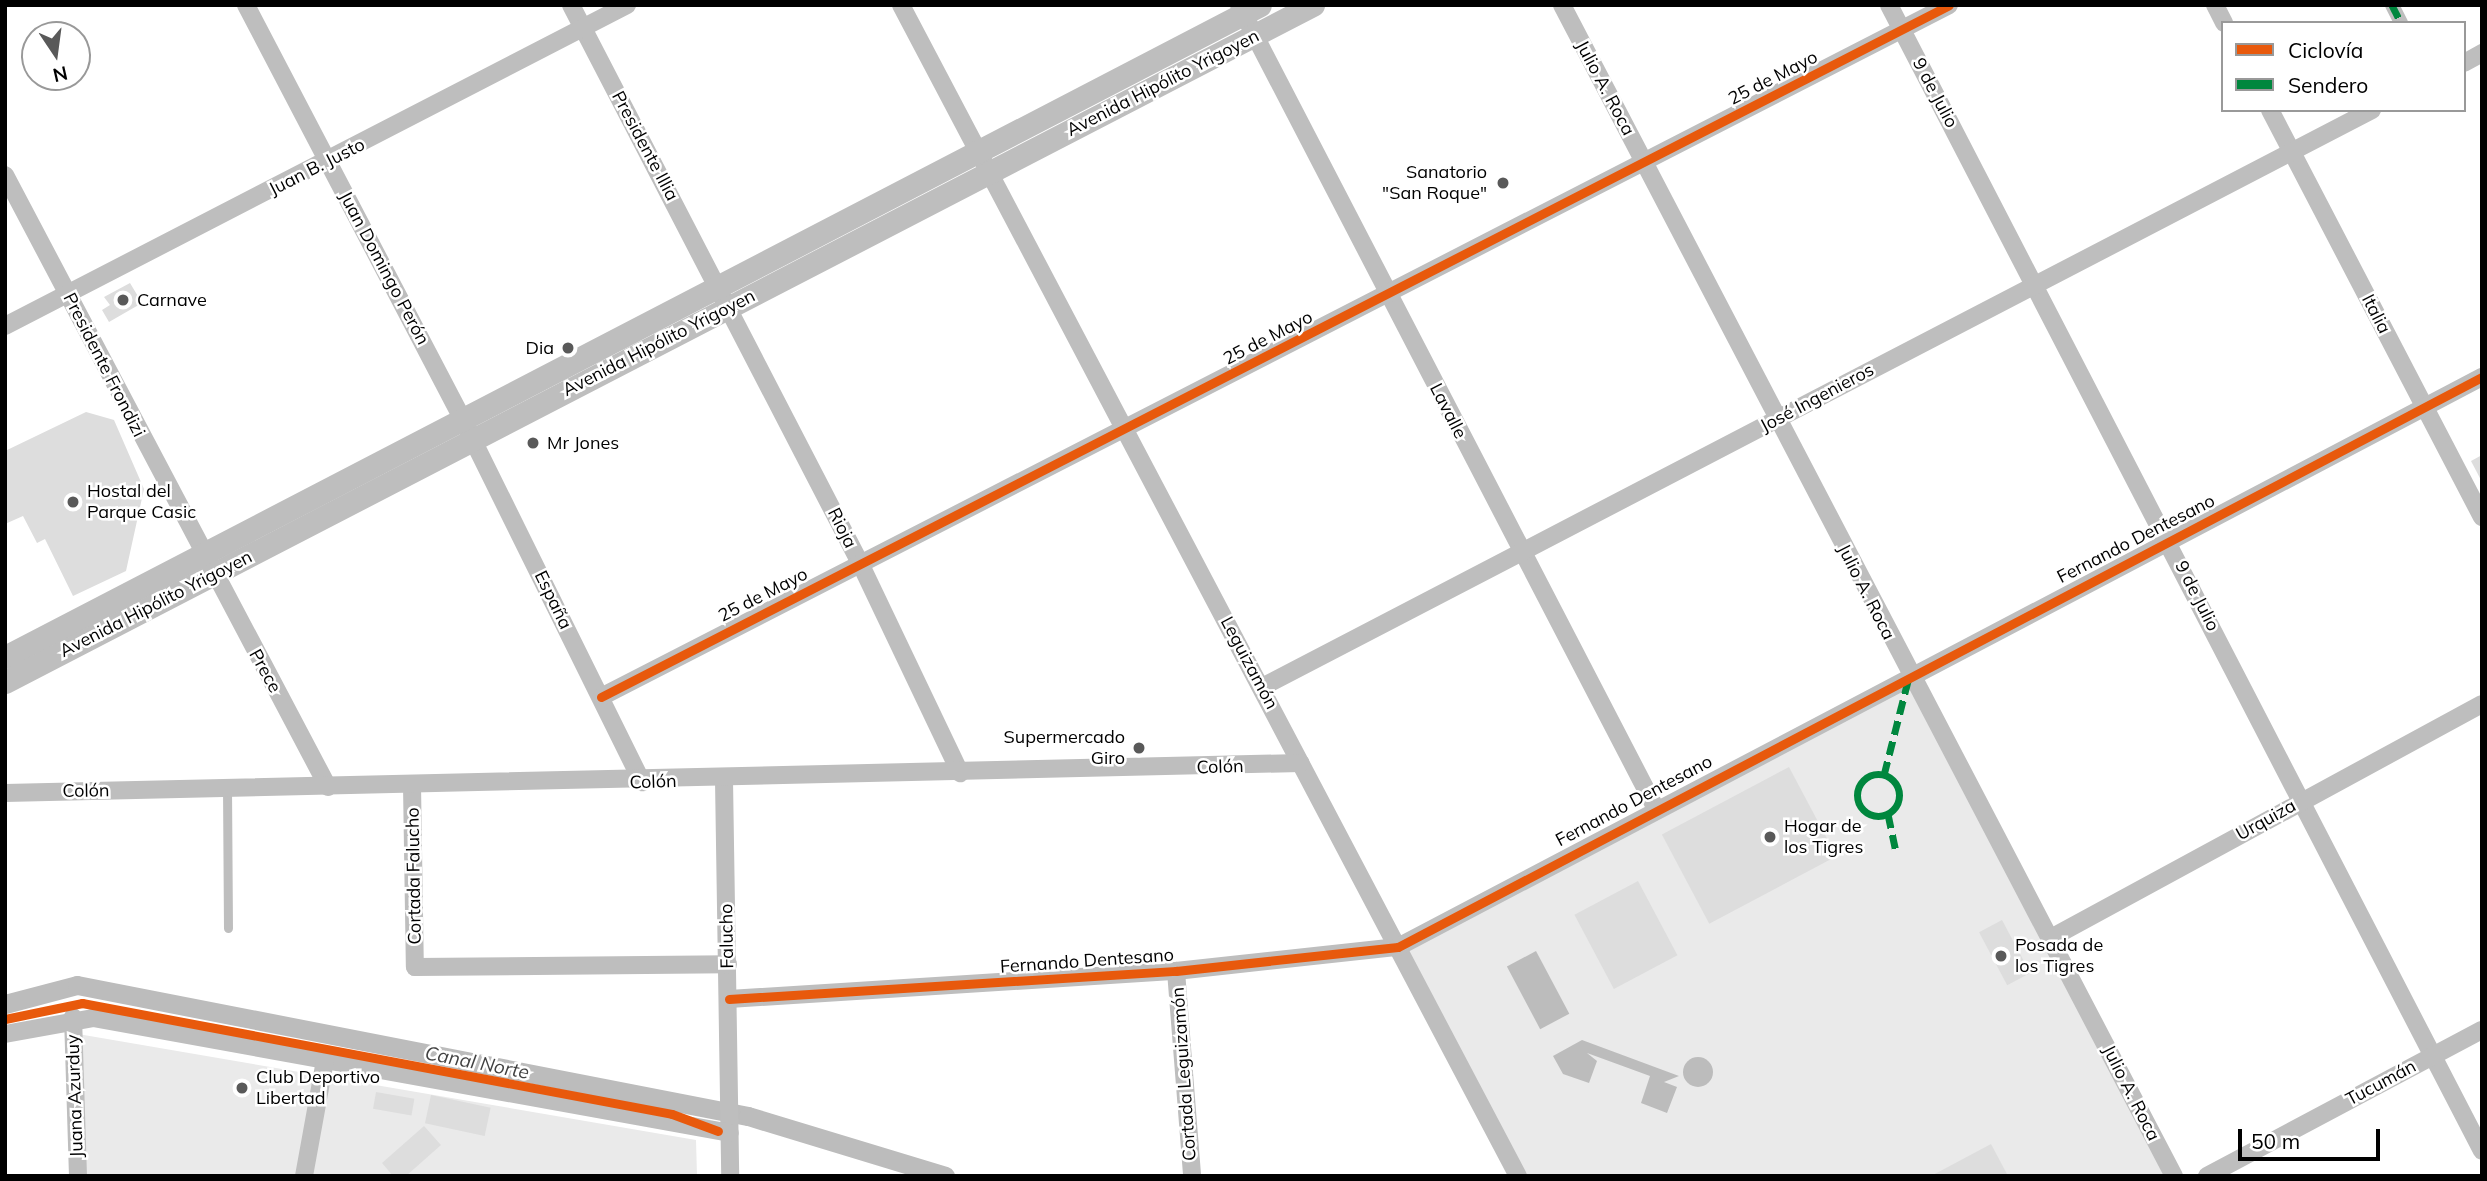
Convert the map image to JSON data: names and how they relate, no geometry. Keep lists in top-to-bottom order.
{
  "streets": {
    "street": [
      "25 de Mayo",
      "Avenida Hipólito Yrigoyen",
      "Julio A. Roca",
      "9 de Julio",
      "Presidente Illia",
      "Juan B. Justo",
      "Juan Domingo Perón",
      "Italia",
      "Presidente Frondizi",
      "José Ingenieros",
      "Lavalle",
      "Rioja",
      "Fernando Dentesano",
      "España",
      "Leguizamón",
      "Prece",
      "Colón",
      "Urquiza",
      "Cortada Falucho",
      "Falucho",
      "Cortada Leguizamón",
      "Tucumán",
      "Juana Azurduy"
    ]
  },
  "crossings": [
    ["25 de Mayo", "Julio A. Roca"],
    ["25 de Mayo", "9 de Julio"],
    ["25 de Mayo", "Lavalle"],
    ["25 de Mayo", "Rioja"],
    ["25 de Mayo", "España"],
    ["25 de Mayo", "Leguizamón"],
    ["Avenida Hipólito Yrigoyen", "Presidente Illia"],
    ["Avenida Hipólito Yrigoyen", "Juan Domingo Perón"],
    ["Avenida Hipólito Yrigoyen", "Presidente Frondizi"],
    ["Avenida Hipólito Yrigoyen", "Lavalle"],
    ["Avenida Hipólito Yrigoyen", "Rioja"],
    ["Avenida Hipólito Yrigoyen", "España"],
    ["Avenida Hipólito Yrigoyen", "Leguizamón"],
    ["Avenida Hipólito Yrigoyen", "Prece"],
    ["Julio A. Roca", "José Ingenieros"],
    ["Julio A. Roca", "Fernando Dentesano"],
    ["Julio A. Roca", "Urquiza"],
    ["9 de Julio", "José Ingenieros"],
    ["9 de Julio", "Fernando Dentesano"],
    ["9 de Julio", "Urquiza"],
    ["9 de Julio", "Tucumán"],
    ["Presidente Illia", "Juan B. Justo"],
    ["Presidente Illia", "Rioja"],
    ["Juan B. Justo", "Juan Domingo Perón"],
    ["Juan B. Justo", "Presidente Frondizi"],
    ["Juan Domingo Perón", "España"],
    ["Italia", "José Ingenieros"],
    ["Italia", "Fernando Dentesano"],
    ["Presidente Frondizi", "Prece"],
    ["José Ingenieros", "Lavalle"],
    ["José Ingenieros", "Leguizamón"],
    ["Lavalle", "Fernando Dentesano"],
    ["Rioja", "Colón"],
    ["Fernando Dentesano", "Leguizamón"],
    ["Fernando Dentesano", "Falucho"],
    ["Fernando Dentesano", "Cortada Leguizamón"],
    ["España", "Colón"],
    ["Leguizamón", "Colón"],
    ["Prece", "Colón"],
    ["Colón", "Cortada Falucho"],
    ["Colón", "Falucho"],
    ["Cortada Falucho", "Falucho"]
  ],
  "water": ["Canal Norte"],
  "places": [
    "Sanatorio \"San Roque\"",
    "Carnave",
    "Dia",
    "Mr Jones",
    "Hostal del Parque Casic",
    "Supermercado Giro",
    "Hogar de los Tigres",
    "Posada de los Tigres",
    "Club Deportivo Libertad"
  ],
  "legend": ["Ciclovía", "Sendero"],
  "scale_bar": "50 m",
  "north": "bottom"
}
